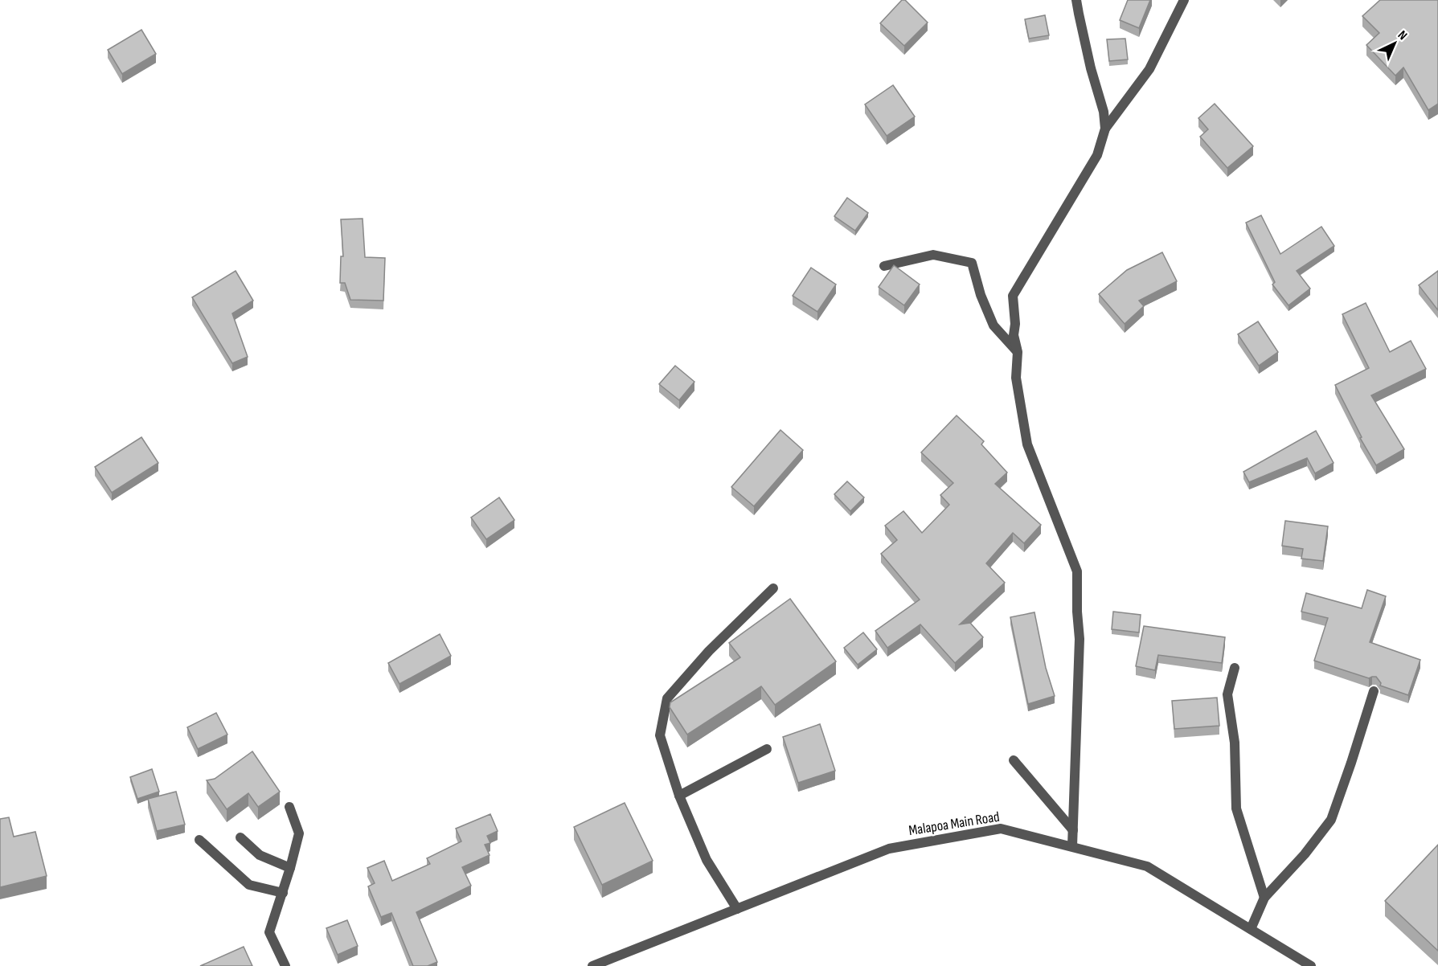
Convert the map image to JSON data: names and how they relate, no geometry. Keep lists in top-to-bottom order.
{
  "streets": {
    "street": ["Malapoa Main Road"]
  },
  "north": "top right"
}
